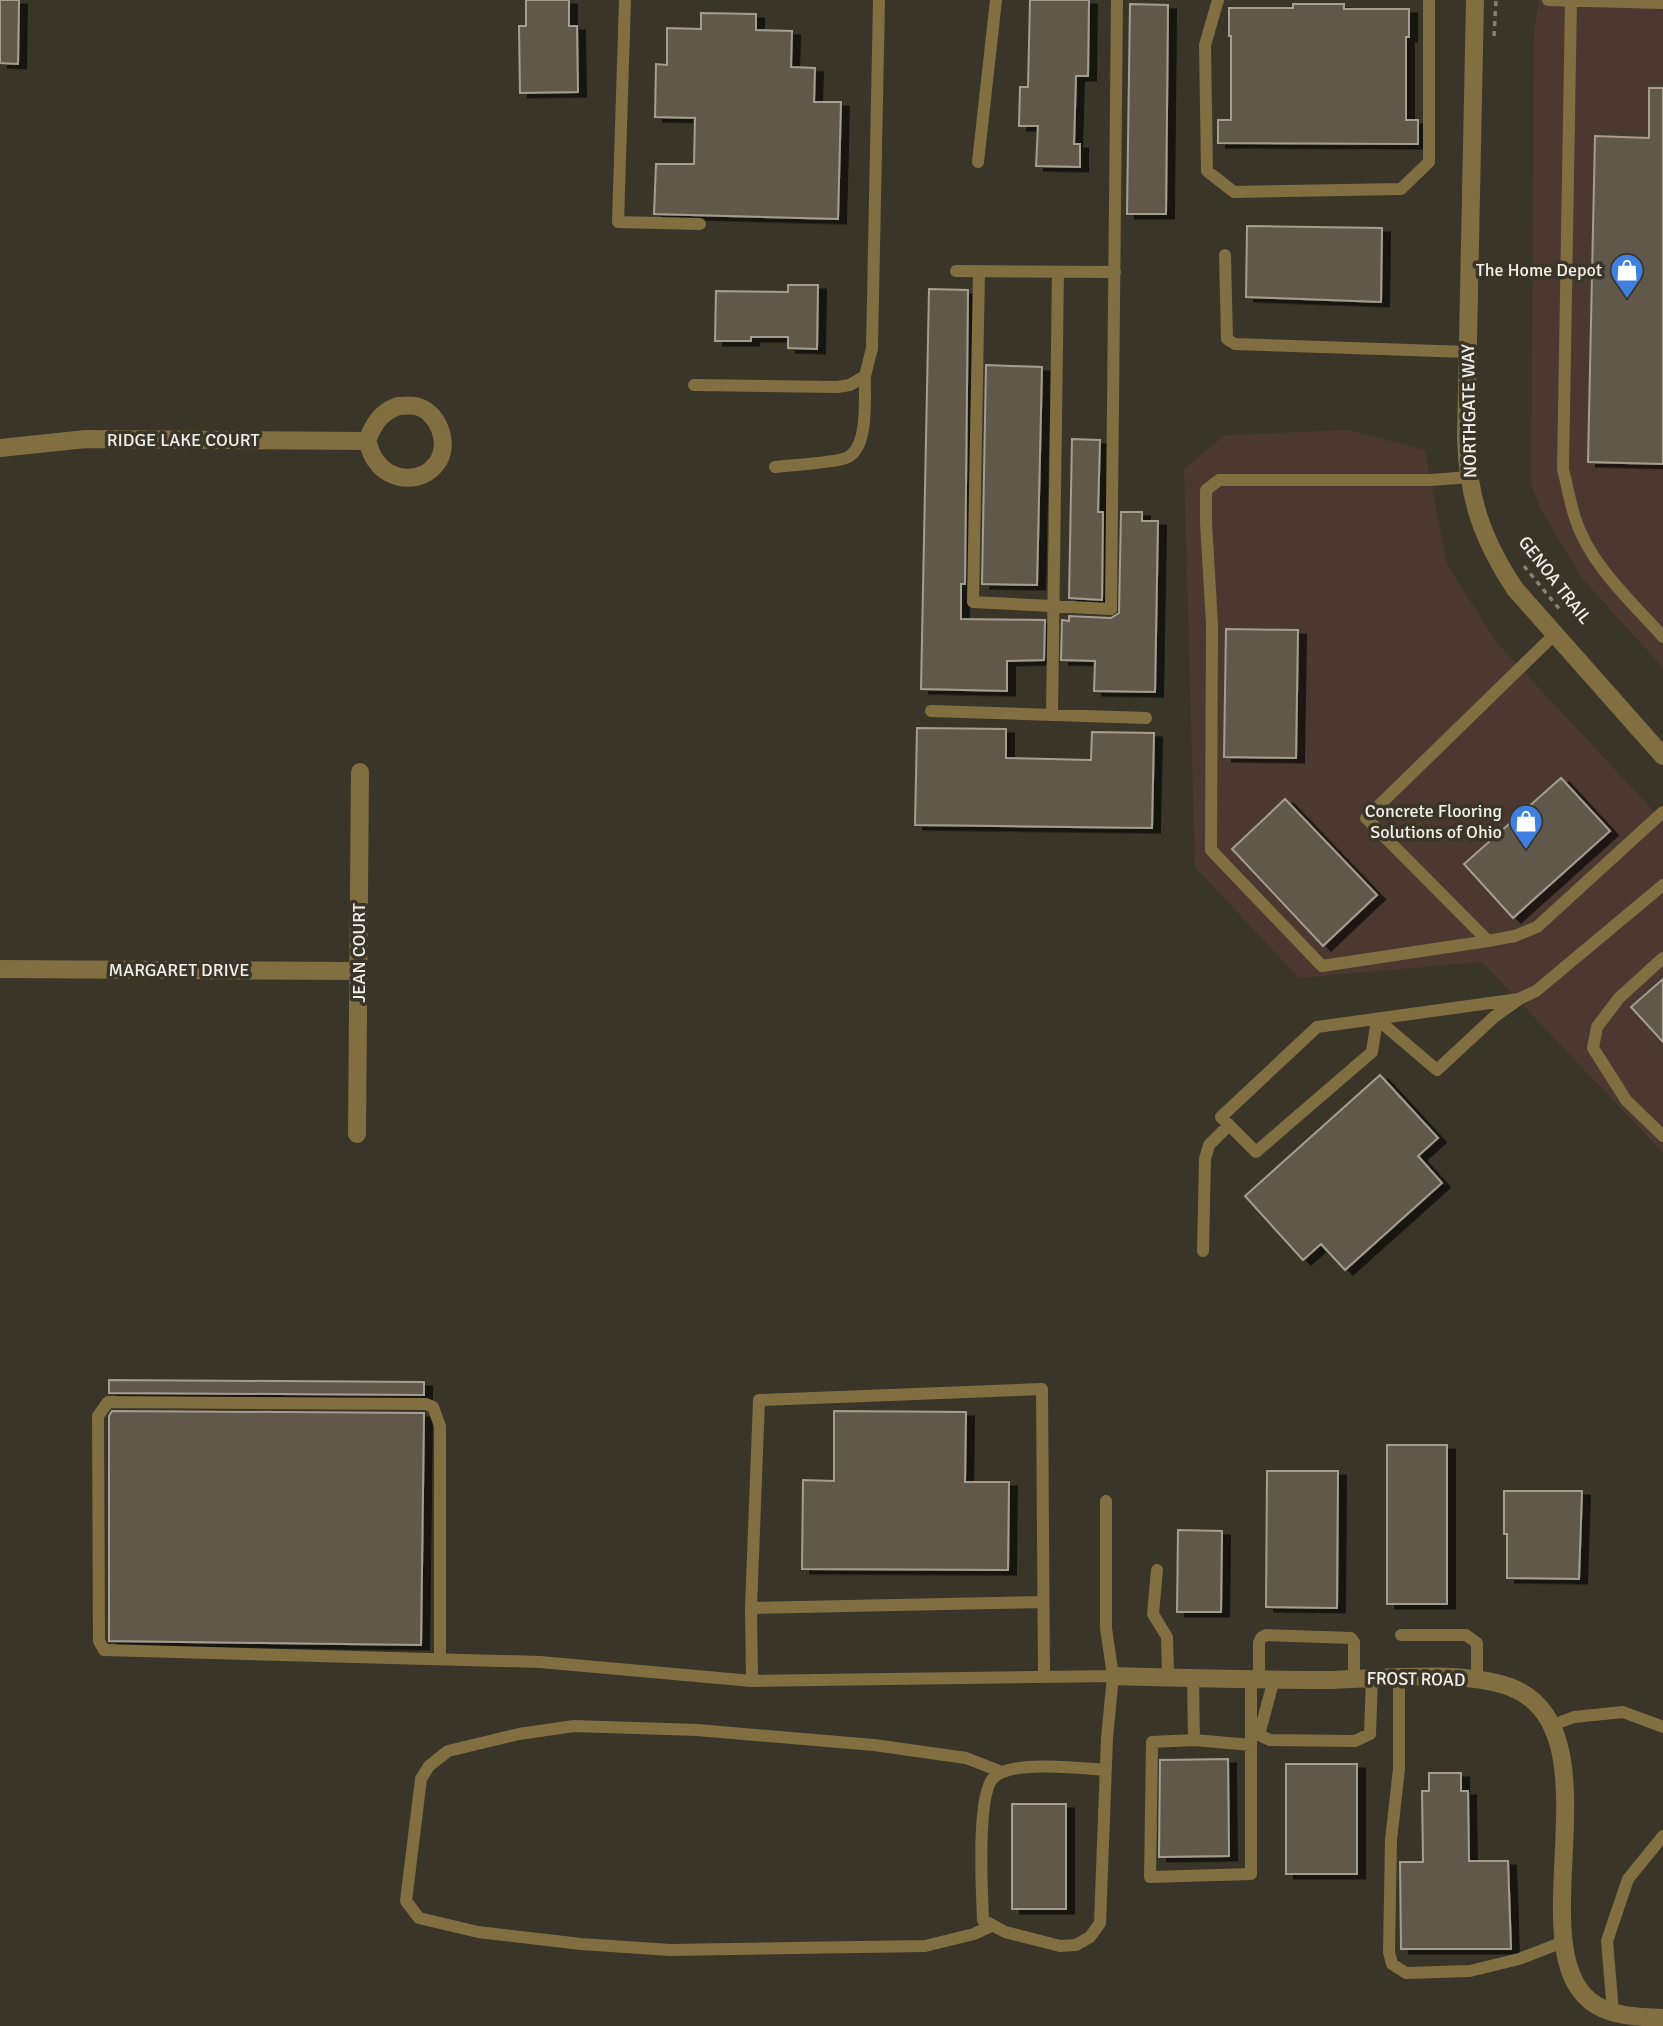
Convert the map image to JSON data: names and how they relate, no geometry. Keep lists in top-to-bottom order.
{
  "streets": {
    "street": [
      "NORTHGATE WAY",
      "RIDGE LAKE COURT",
      "JEAN COURT",
      "MARGARET DRIVE",
      "FROST ROAD"
    ],
    "path": ["GENOA TRAIL"]
  },
  "crossings": [
    ["JEAN COURT", "MARGARET DRIVE"]
  ],
  "places": {
    "shop": ["The Home Depot", "Concrete Flooring Solutions of Ohio"]
  }
}
